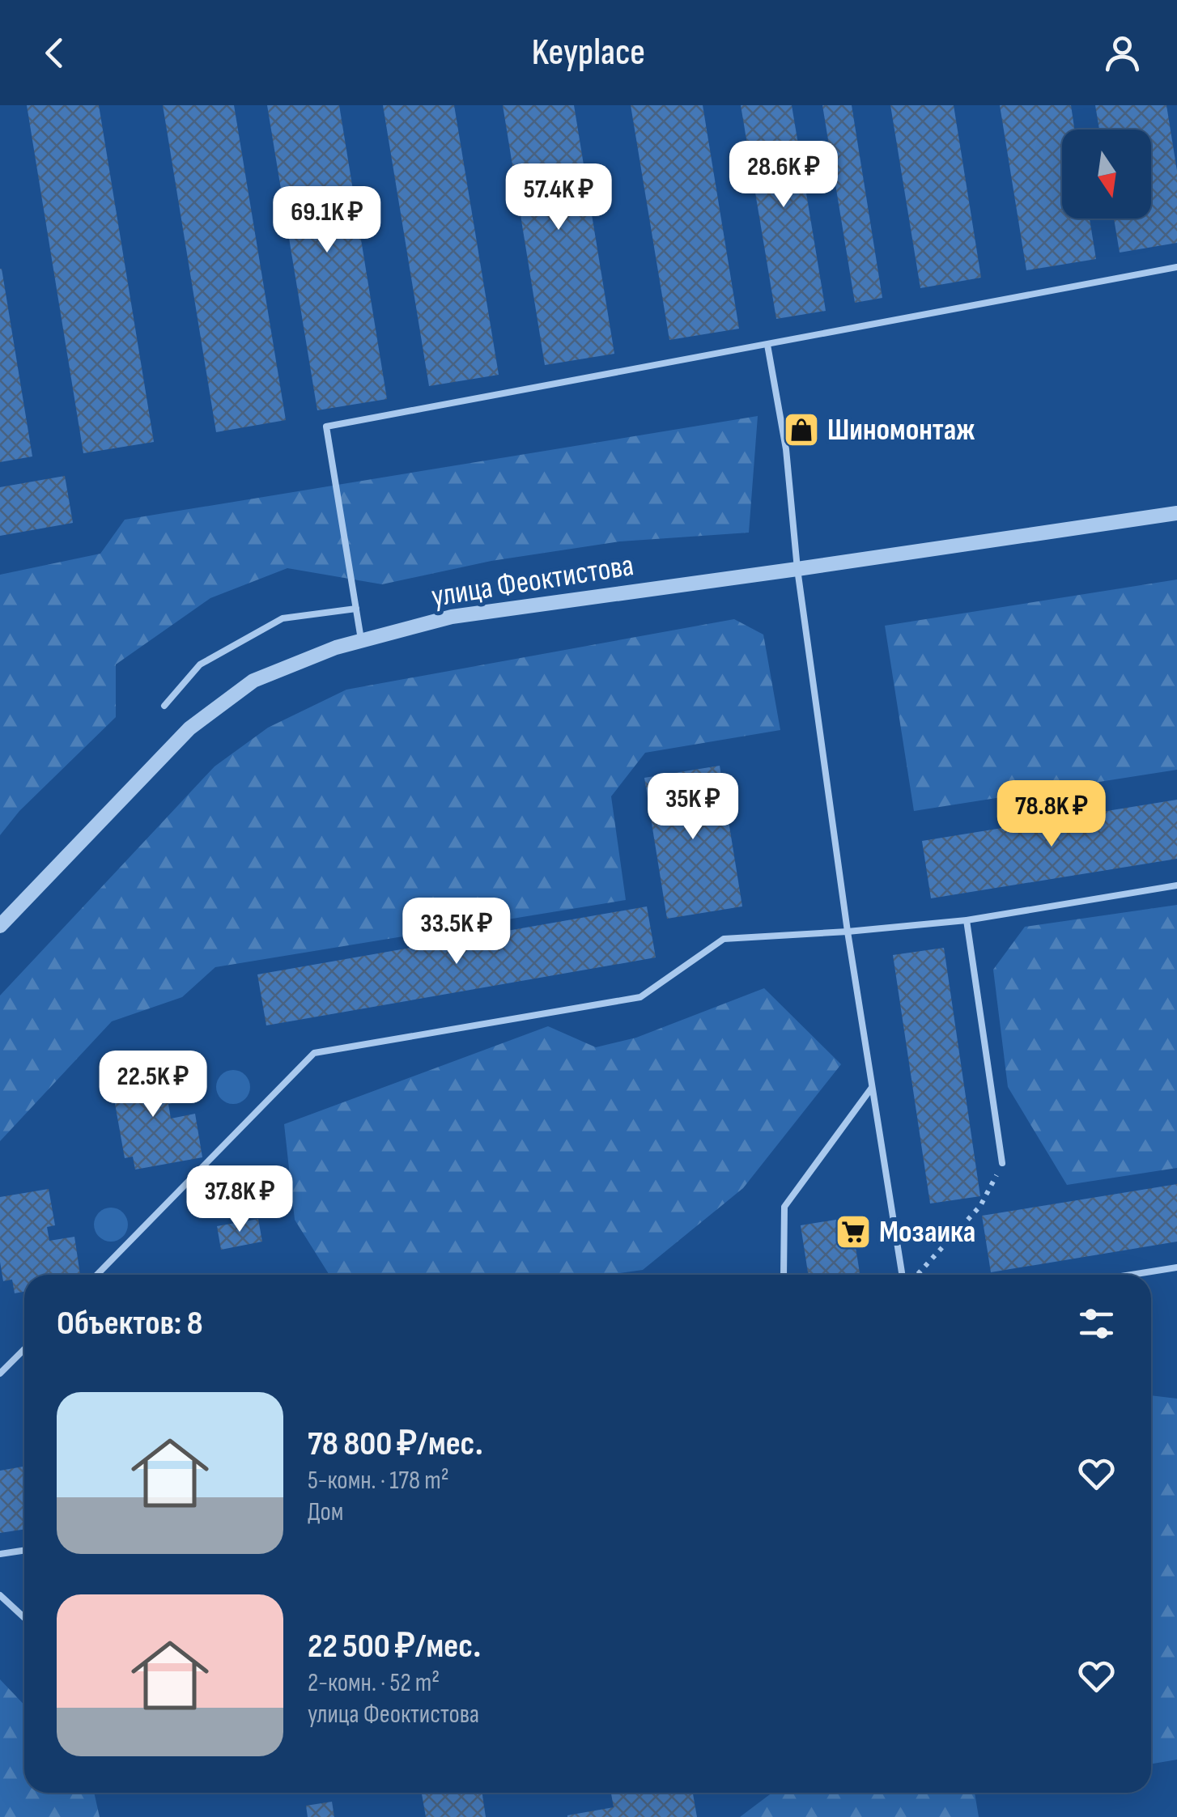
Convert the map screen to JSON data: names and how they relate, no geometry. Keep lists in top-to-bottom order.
{
  "streets": {
    "street": ["улица Феоктистова"]
  },
  "places": {
    "shop": ["Шиномонтаж"],
    "supermarket": ["Мозаика"]
  },
  "north": "bottom",
  "page": {
    "header": "Keyplace",
    "price": [
      "28.6K ₽",
      "57.4K ₽",
      "69.1K ₽",
      "35K ₽",
      "78.8K ₽",
      "33.5K ₽",
      "22.5K ₽",
      "37.8K ₽"
    ],
    "heading": "Объектов: 8",
    "list": [
      {
        "name": "78 800 ₽/мес.",
        "note": "5-комн. · 178 m² · Дом"
      },
      {
        "name": "22 500 ₽/мес.",
        "note": "2-комн. · 52 m² · улица Феоктистова"
      }
    ]
  }
}
